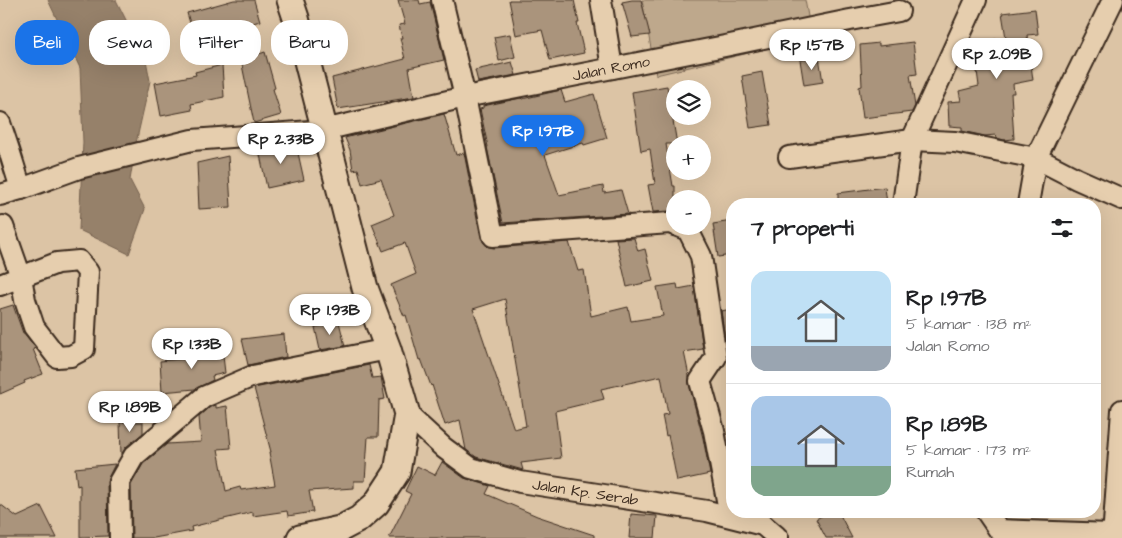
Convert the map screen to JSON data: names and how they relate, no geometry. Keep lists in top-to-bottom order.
{
  "streets": {
    "street": ["Jalan Romo", "Jalan Kp. Serab"]
  },
  "page": {
    "chip": [
      "Beli",
      "Sewa",
      "Filter",
      "Baru"
    ],
    "price": [
      "Rp 1.57B",
      "Rp 2.09B",
      "Rp 1.97B",
      "Rp 2.33B",
      "Rp 1.93B",
      "Rp 1.33B",
      "Rp 1.89B"
    ],
    "map_buttons": ["+", "−"],
    "heading": "7 properti",
    "list": [
      {
        "name": "Rp 1.97B",
        "note": "5 kamar · 138 m² · Jalan Romo"
      },
      {
        "name": "Rp 1.89B",
        "note": "5 kamar · 173 m² · Rumah"
      }
    ]
  }
}
